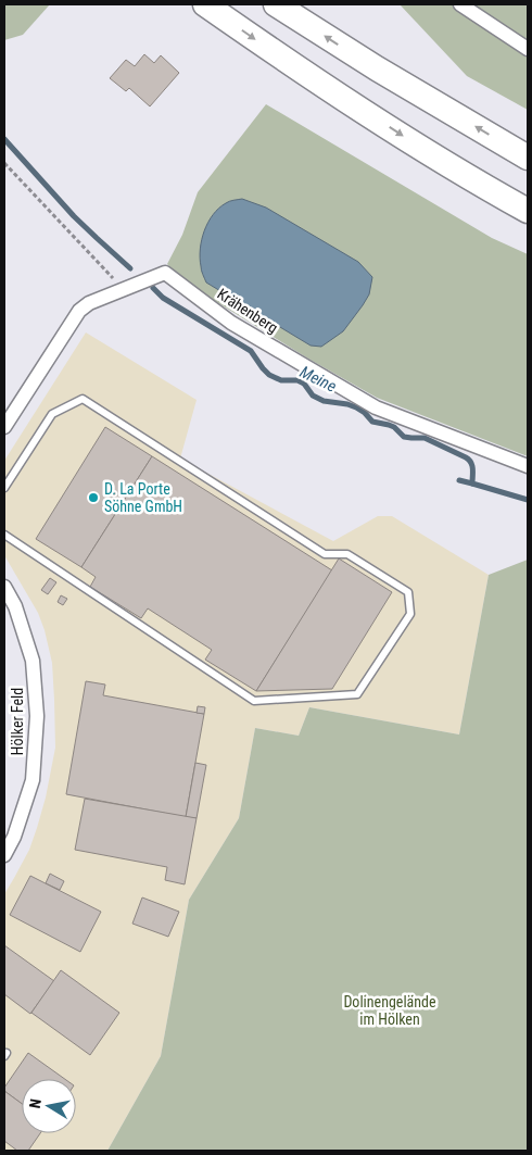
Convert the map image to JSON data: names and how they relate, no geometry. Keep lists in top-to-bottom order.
{
  "streets": {
    "street": ["Krähenberg", "Hölker Feld"]
  },
  "water": ["Meine"],
  "parks": ["Dolinengelände im Hölken"],
  "places": ["D. La Porte Söhne GmbH"],
  "north": "left"
}
